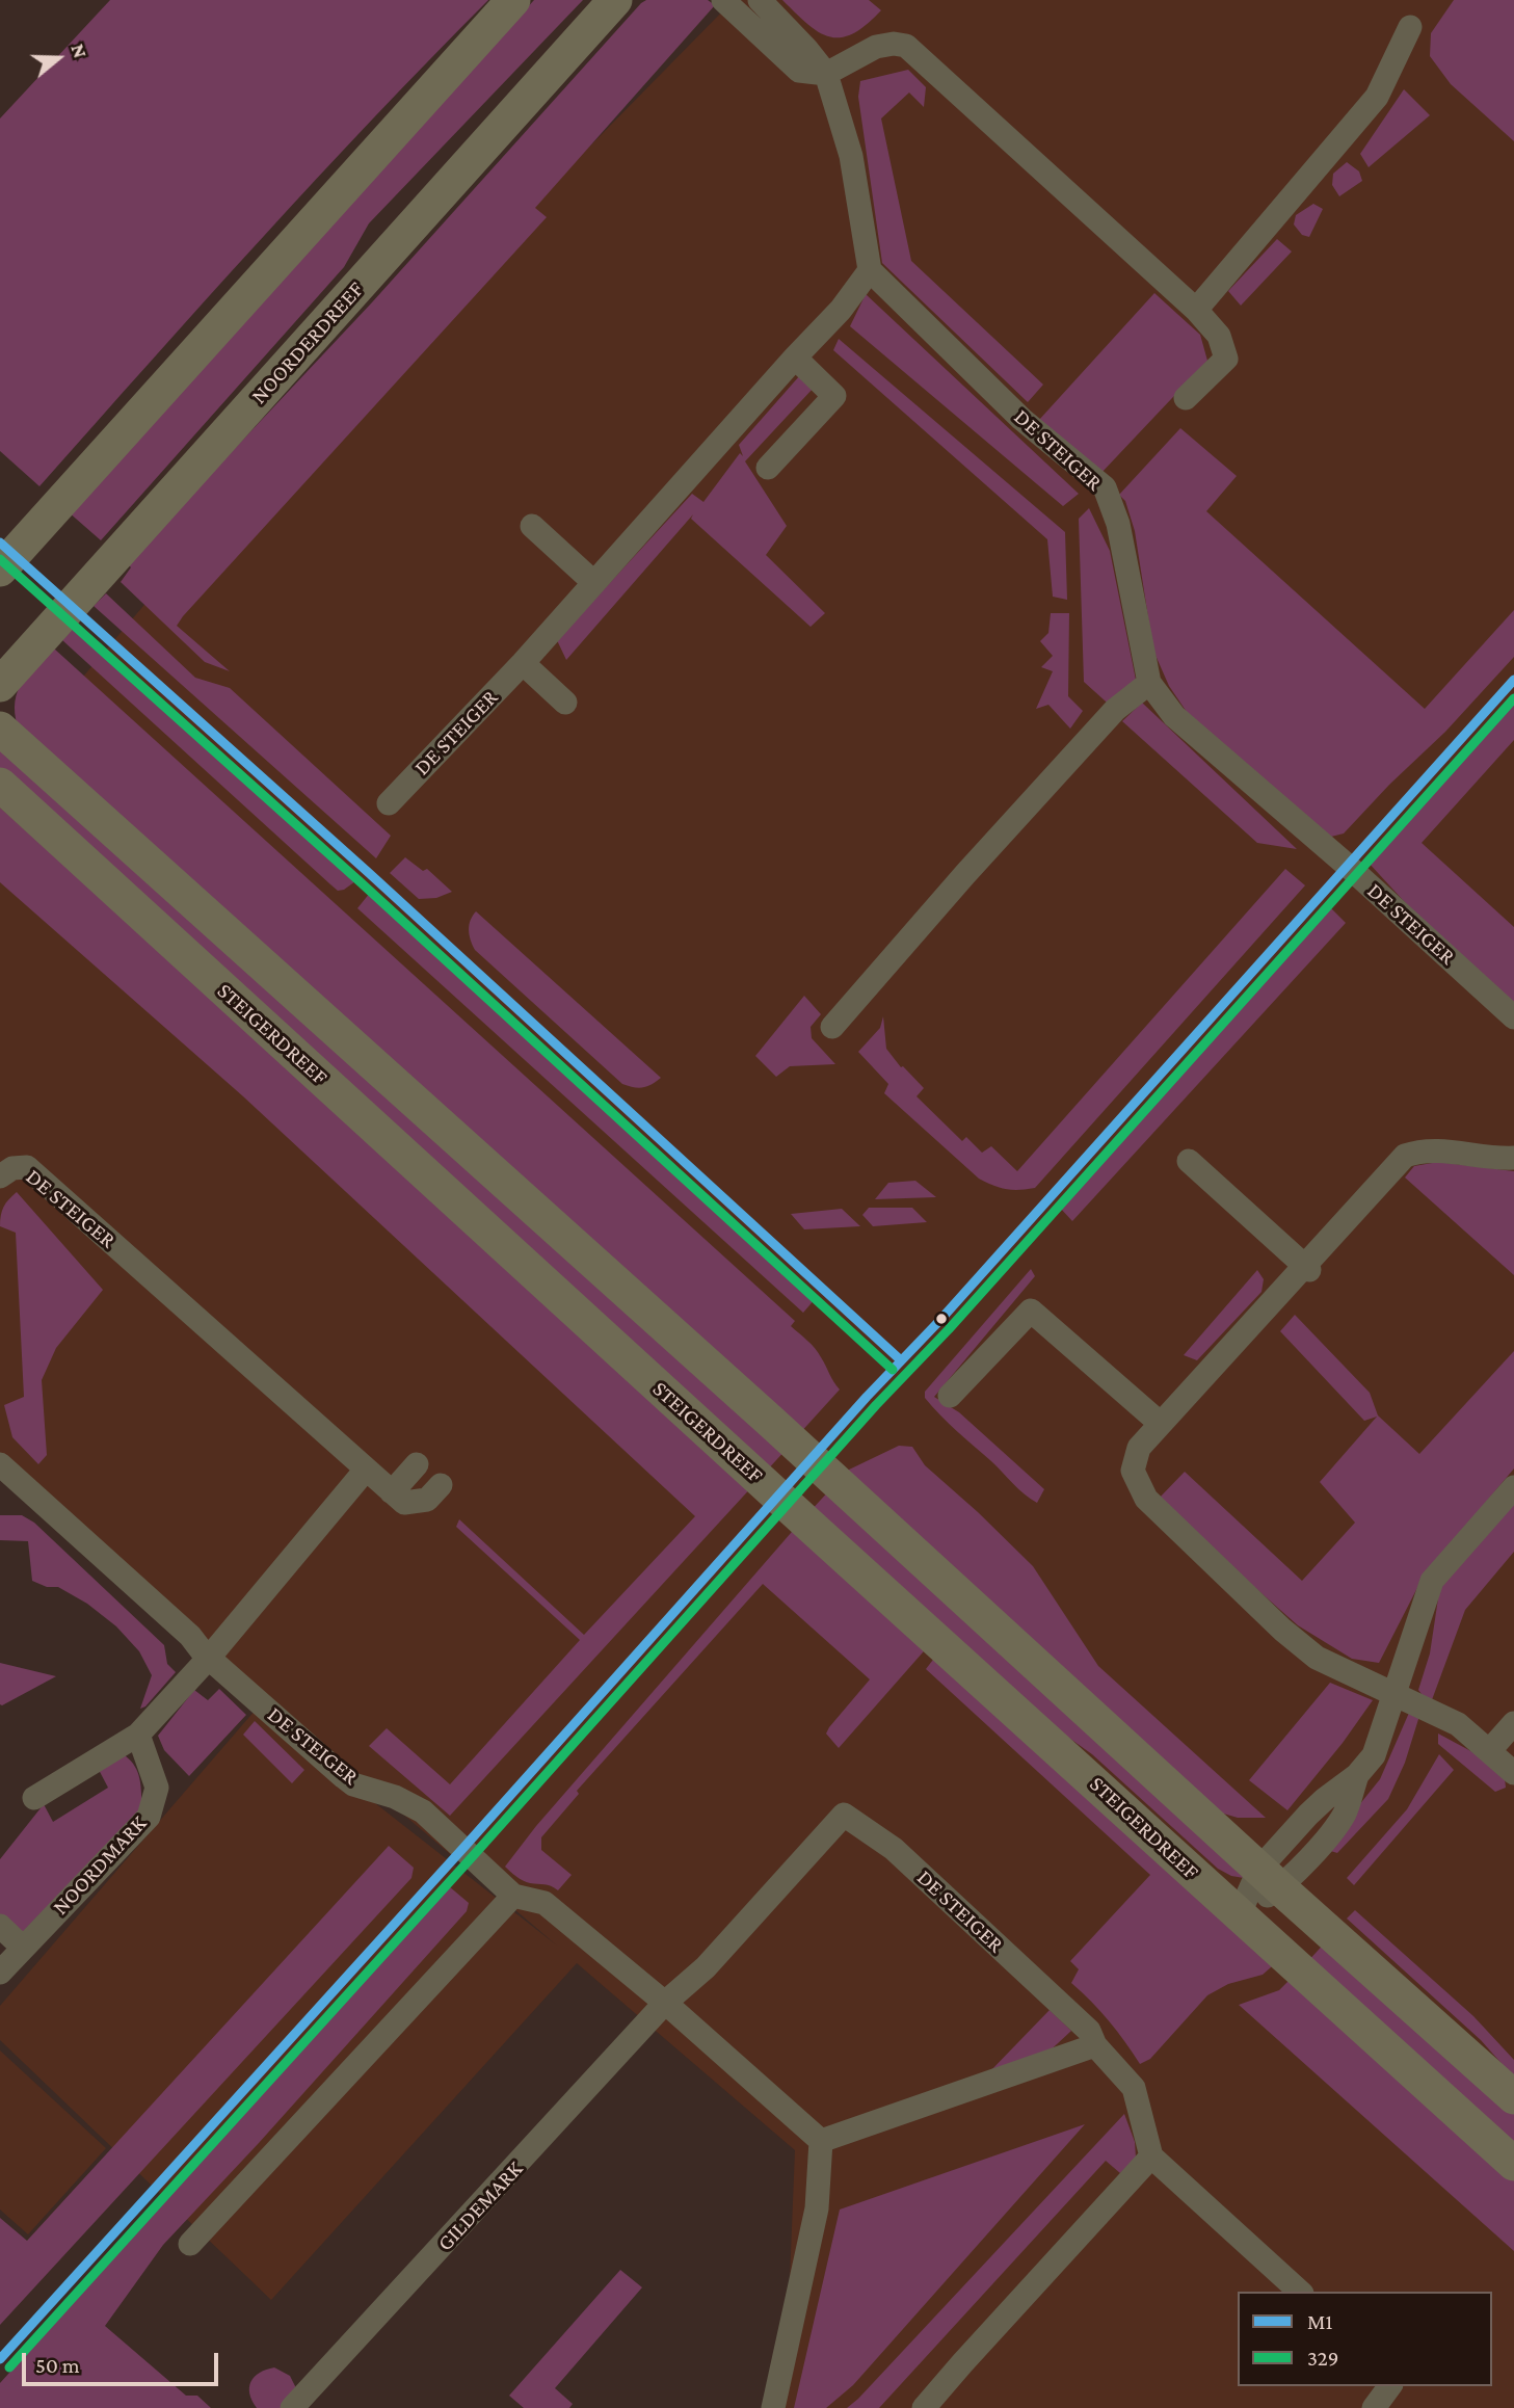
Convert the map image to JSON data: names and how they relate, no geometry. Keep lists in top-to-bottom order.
{
  "streets": {
    "main road": ["NOORDERDREEF", "STEIGERDREEF"],
    "street": ["DE STEIGER", "NOORDMARK", "GILDEMARK"]
  },
  "crossings": [
    ["DE STEIGER", "GILDEMARK"]
  ],
  "lines": ["transit line M1", "transit line 329"],
  "legend": ["M1", "329"],
  "scale_bar": "50 m",
  "north": "right"
}
